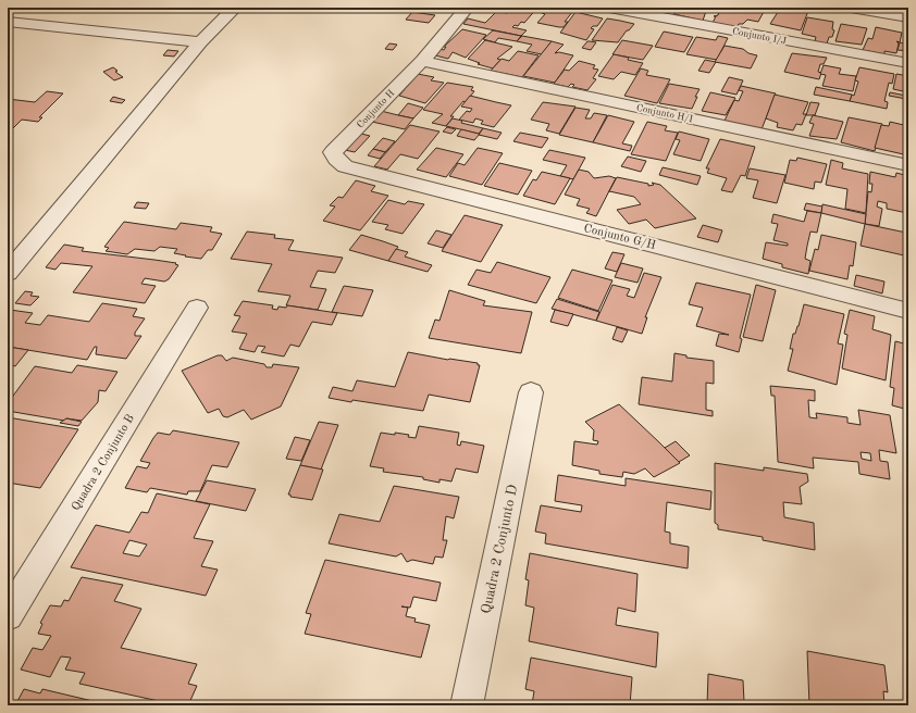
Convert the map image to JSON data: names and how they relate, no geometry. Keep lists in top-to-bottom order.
{
  "streets": {
    "street": [
      "Conjunto I/J",
      "Conjunto H",
      "Conjunto H/I",
      "Conjunto G/H",
      "Quadra 2 Conjunto B",
      "Quadra 2 Conjunto D"
    ]
  },
  "crossings": [
    ["Conjunto H", "Conjunto H/I"],
    ["Conjunto H", "Conjunto G/H"]
  ]
}
